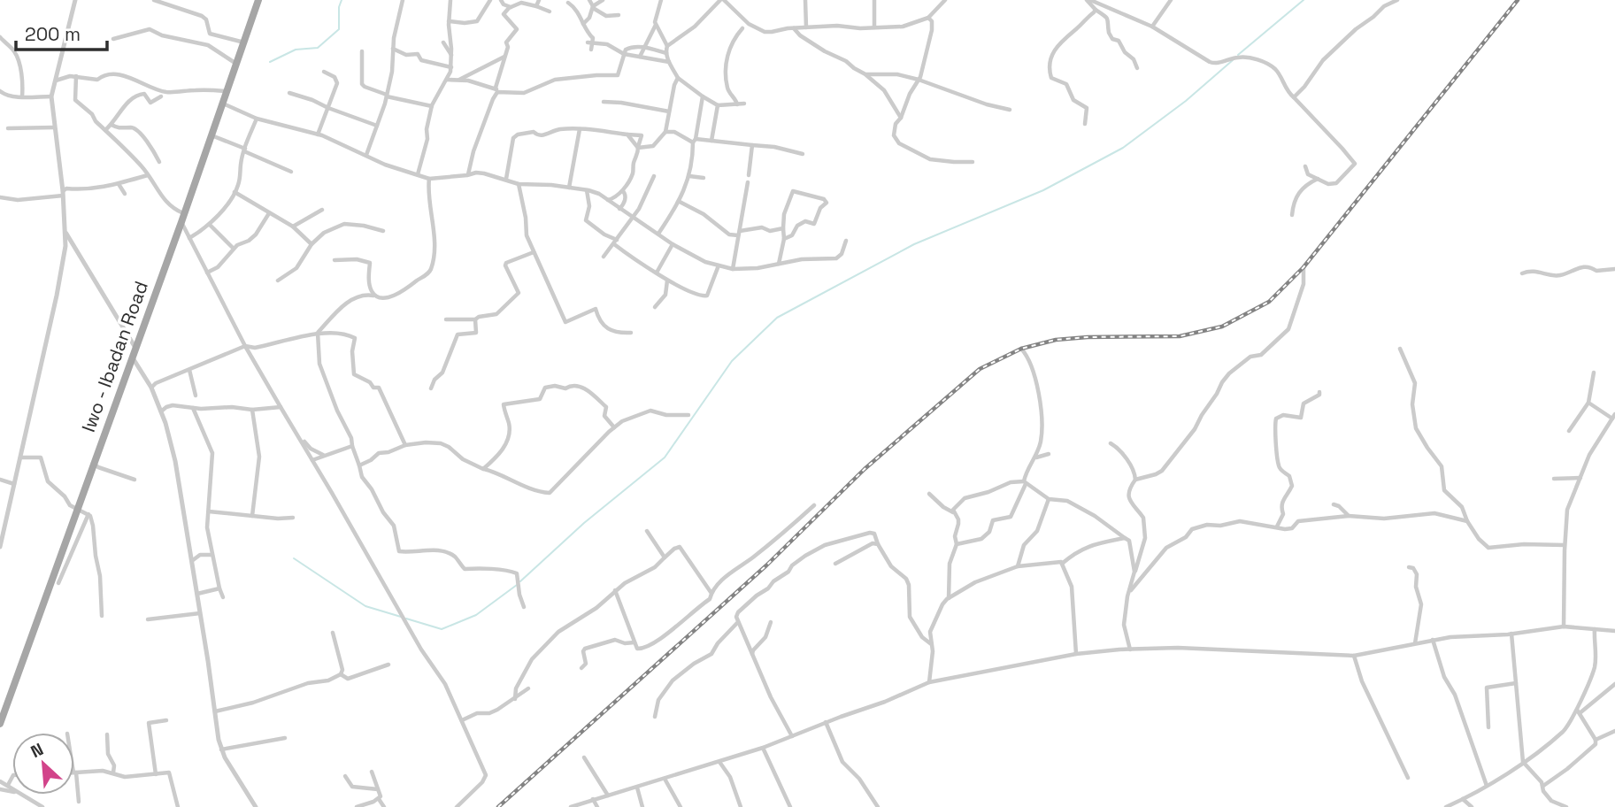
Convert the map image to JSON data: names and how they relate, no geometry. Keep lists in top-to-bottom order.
{
  "streets": {
    "main road": ["Iwo - Ibadan Road"]
  },
  "scale_bar": "200 m",
  "north": "top left"
}
